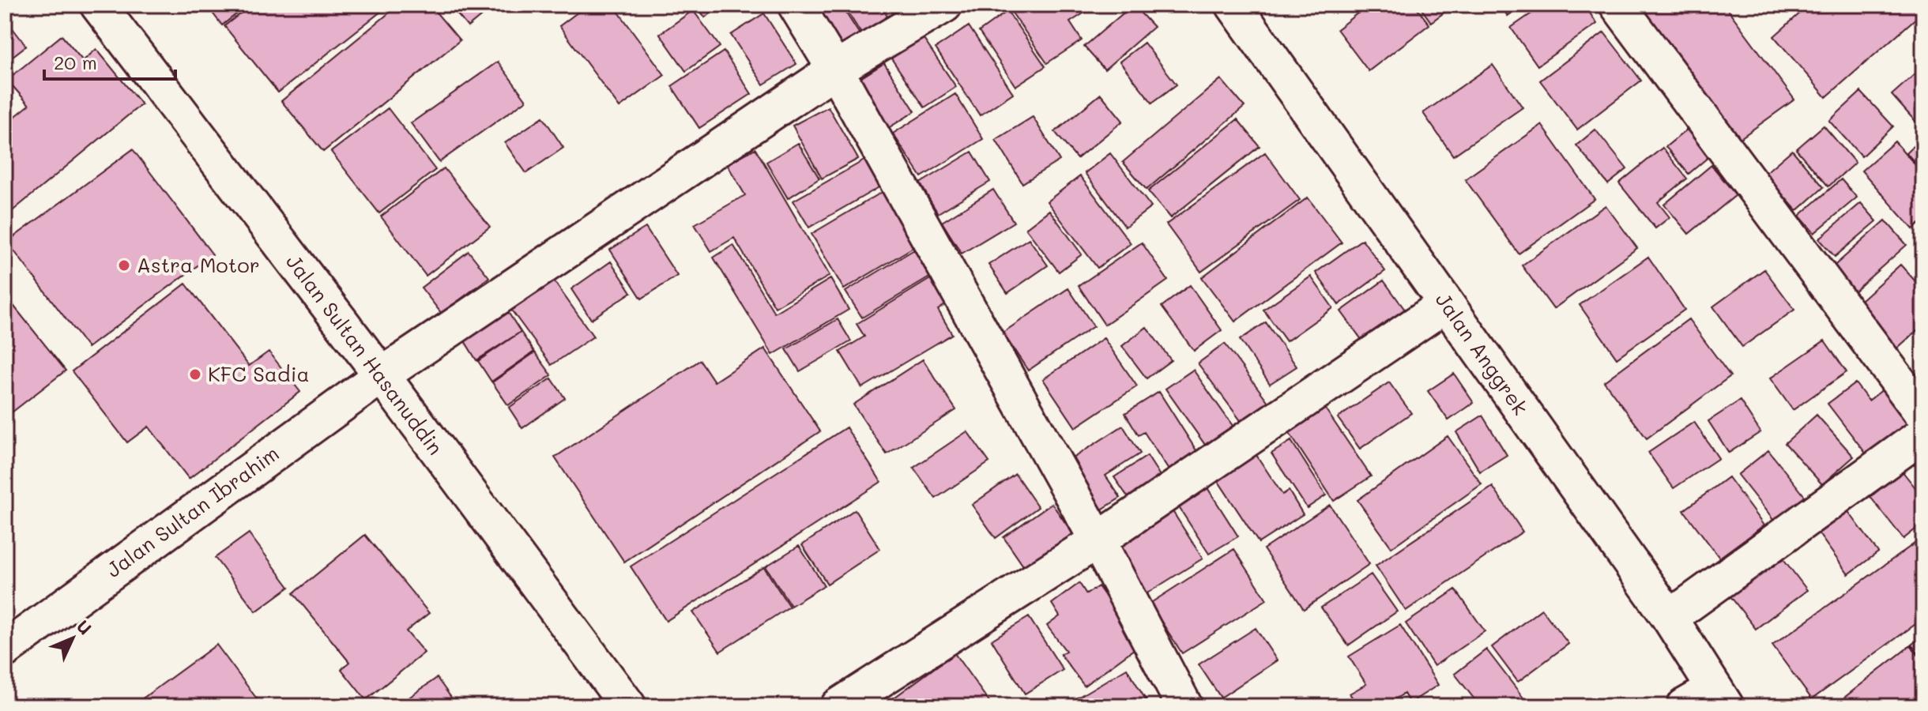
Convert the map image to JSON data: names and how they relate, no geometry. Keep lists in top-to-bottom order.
{
  "streets": {
    "street": ["Jalan Anggrek", "Jalan Sultan Hasanuddin", "Jalan Sultan Ibrahim"]
  },
  "crossings": [
    ["Jalan Sultan Hasanuddin", "Jalan Sultan Ibrahim"]
  ],
  "places": ["Astra Motor", "KFC Sadia"],
  "scale_bar": "20 m",
  "north": "top right"
}
